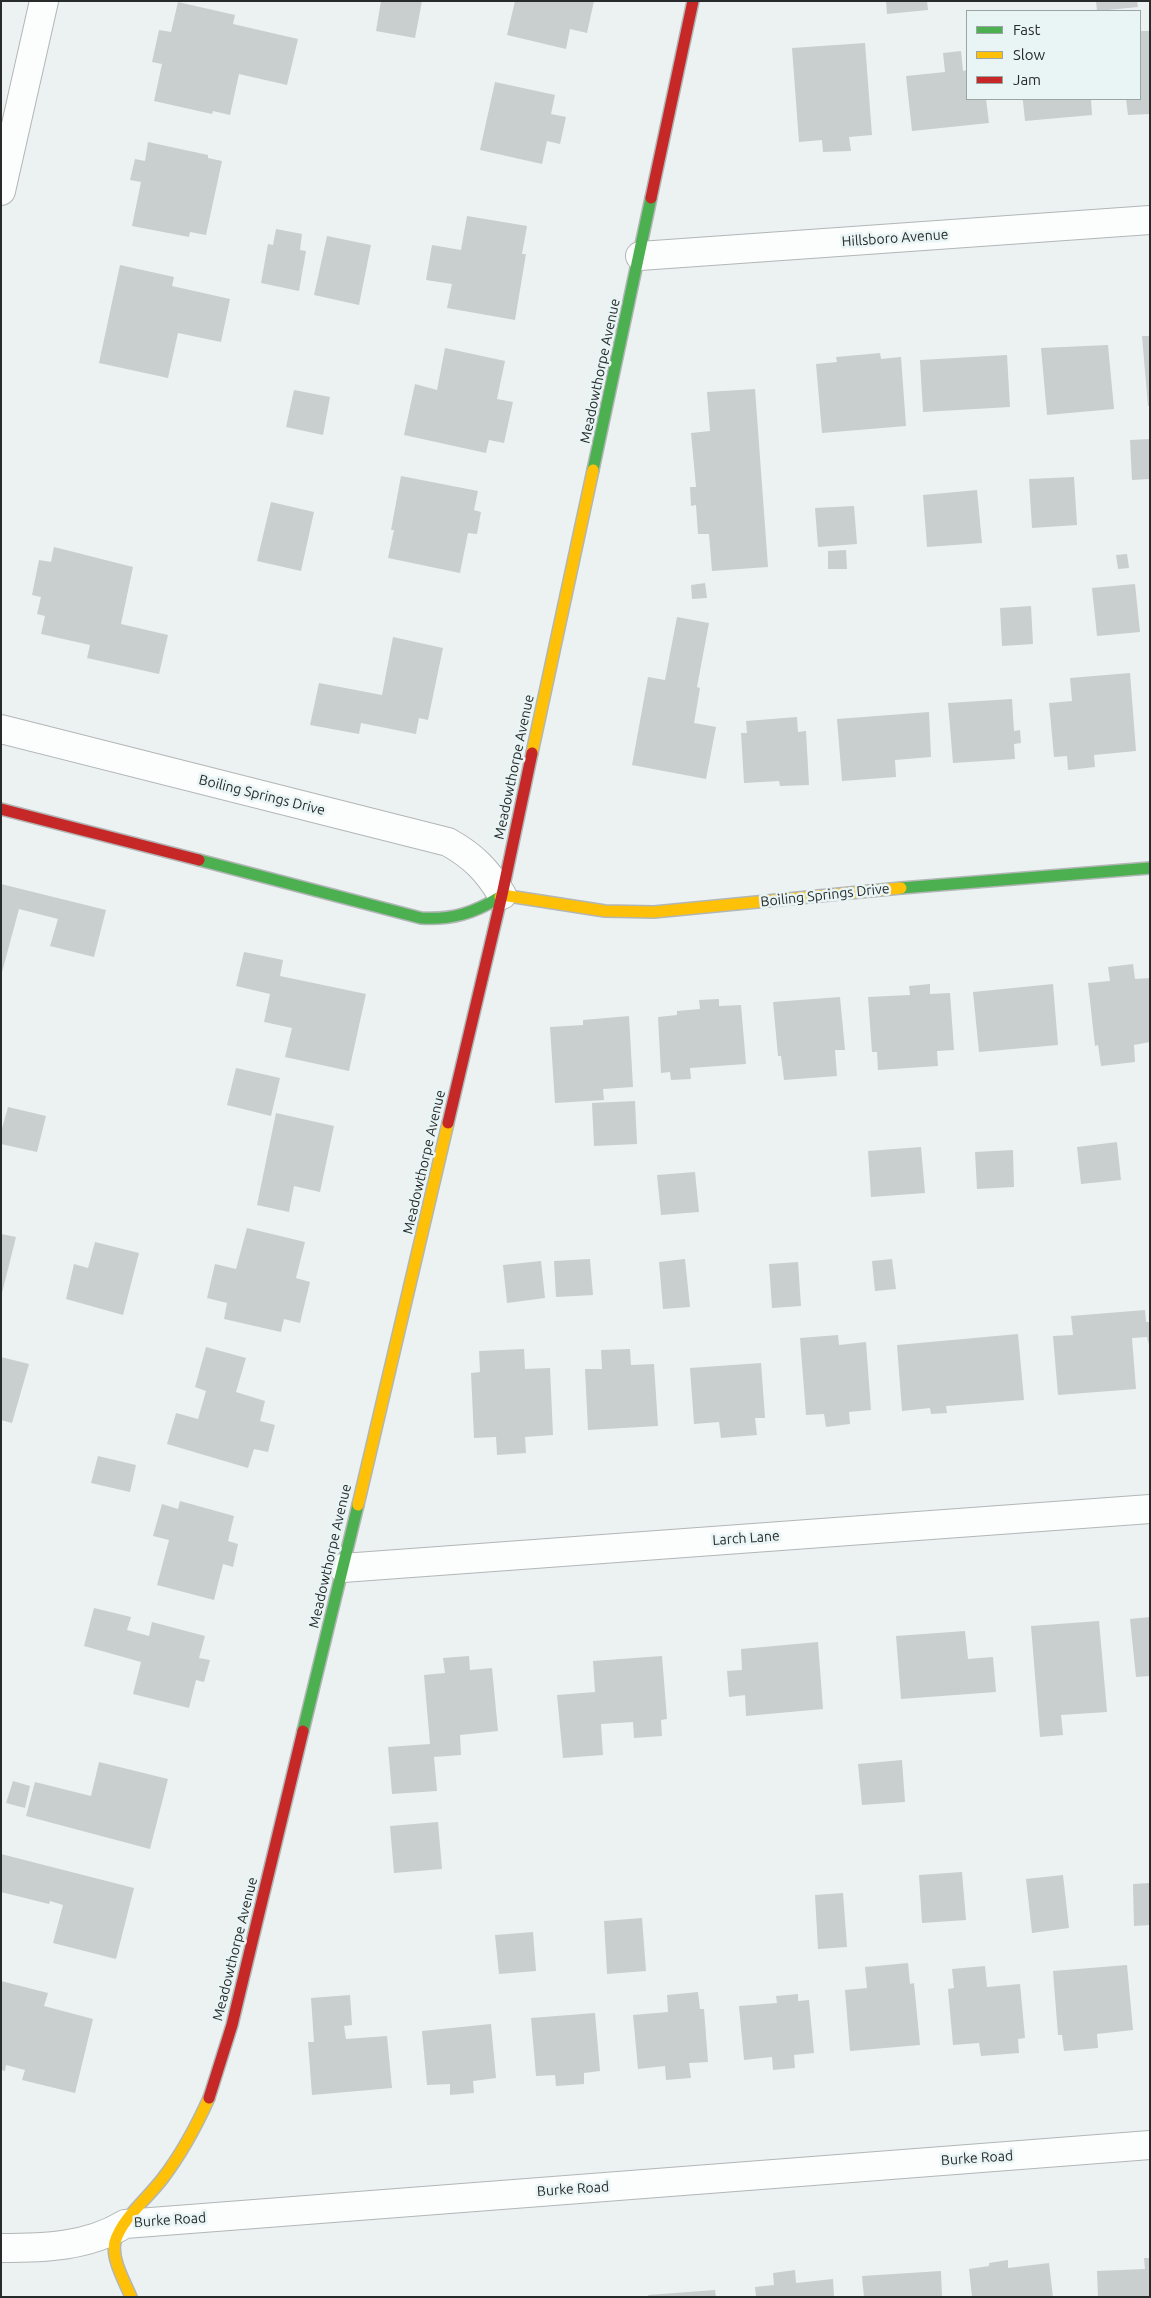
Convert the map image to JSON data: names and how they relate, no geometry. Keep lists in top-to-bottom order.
{
  "streets": {
    "street": [
      "Hillsboro Avenue",
      "Meadowthorpe Avenue",
      "Boiling Springs Drive",
      "Larch Lane",
      "Burke Road"
    ]
  },
  "crossings": [
    ["Hillsboro Avenue", "Meadowthorpe Avenue"],
    ["Meadowthorpe Avenue", "Boiling Springs Drive"],
    ["Meadowthorpe Avenue", "Larch Lane"],
    ["Meadowthorpe Avenue", "Burke Road"]
  ],
  "legend": ["Fast", "Slow", "Jam"]
}
